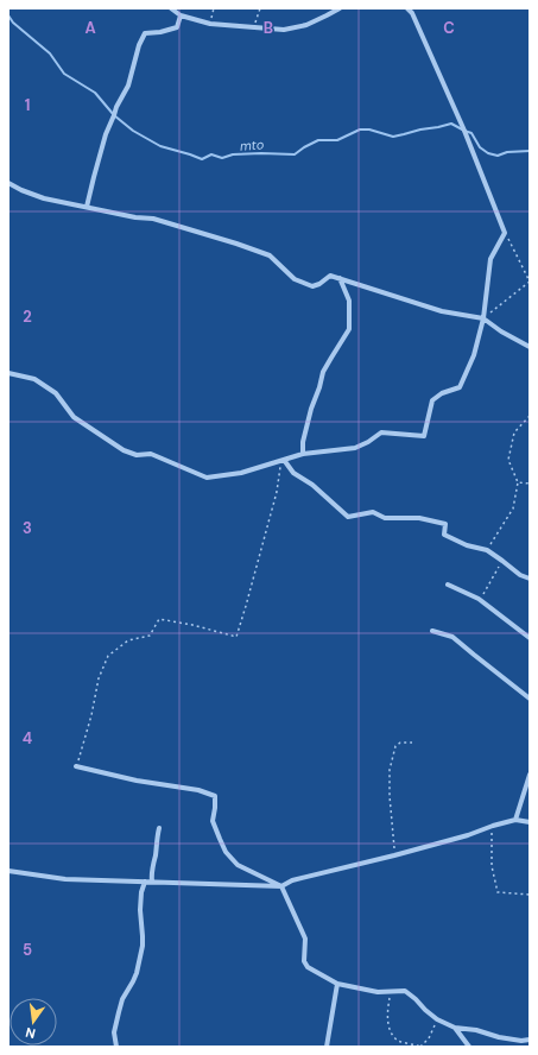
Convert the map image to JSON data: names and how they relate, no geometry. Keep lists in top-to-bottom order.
{
  "water": ["mto"],
  "north": "bottom",
  "grid": {
    "columns": ["A", "B", "C"],
    "rows": [
      "1",
      "2",
      "3",
      "4",
      "5"
    ]
  }
}
